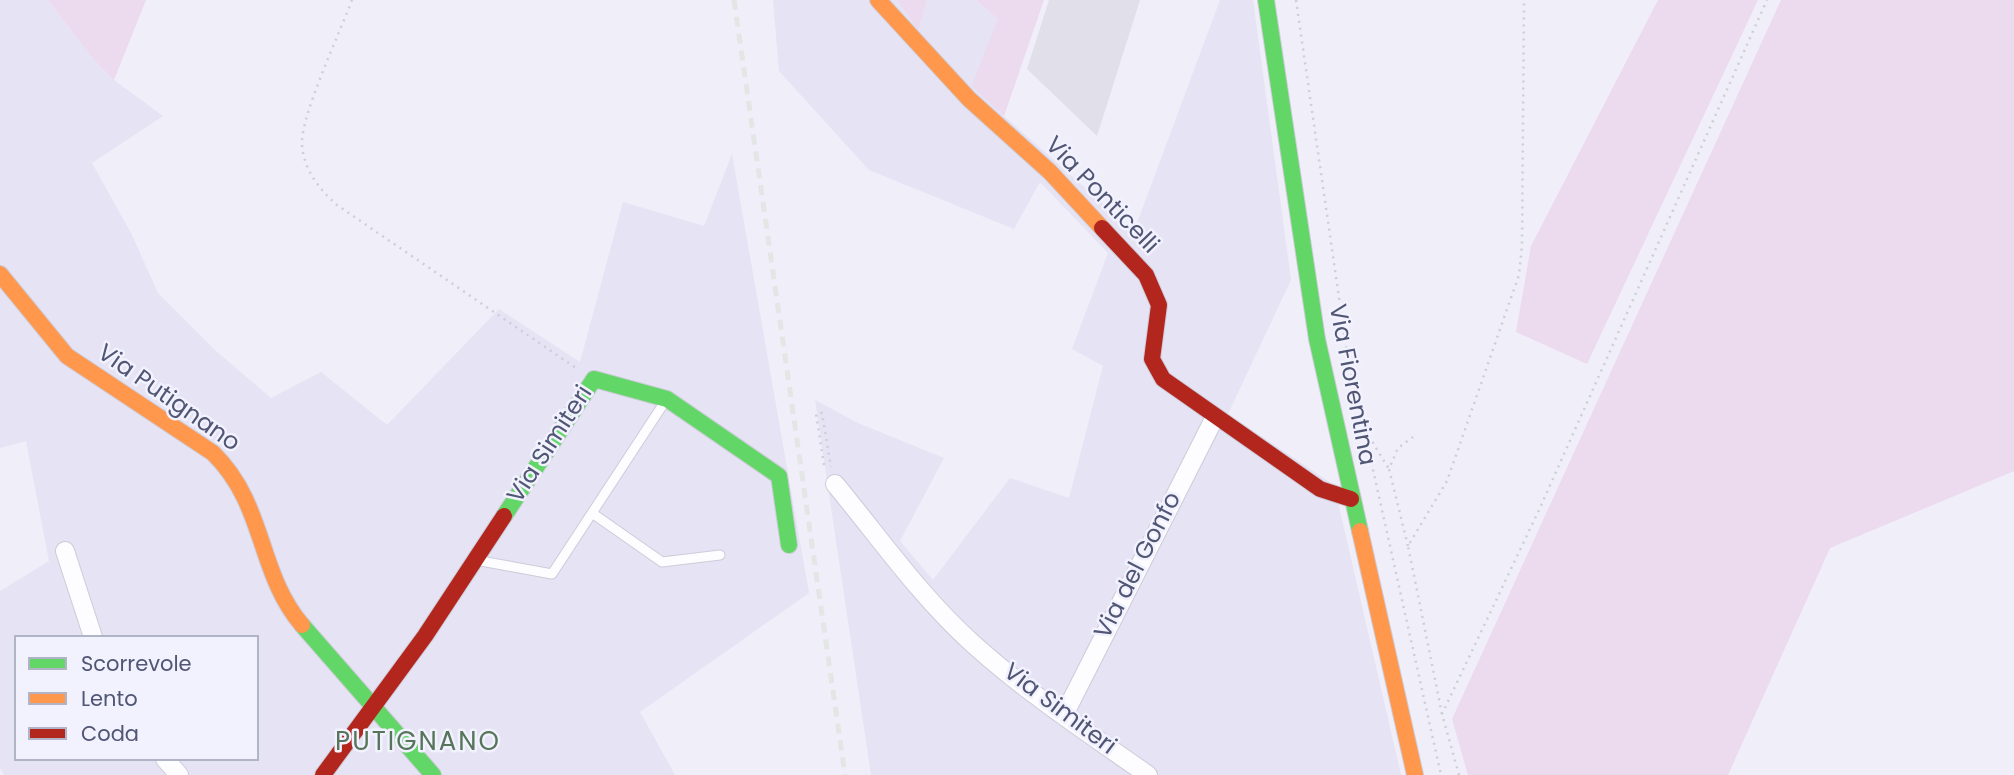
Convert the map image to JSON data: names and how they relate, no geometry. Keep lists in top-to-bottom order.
{
  "streets": {
    "street": [
      "Via Ponticelli",
      "Via Fiorentina",
      "Via Putignano",
      "Via Simiteri",
      "Via del Gonfo"
    ]
  },
  "crossings": [
    ["Via Ponticelli", "Via Fiorentina"],
    ["Via Ponticelli", "Via del Gonfo"],
    ["Via Putignano", "Via Simiteri"],
    ["Via Simiteri", "Via del Gonfo"]
  ],
  "districts": ["PUTIGNANO"],
  "legend": ["Scorrevole", "Lento", "Coda"]
}
